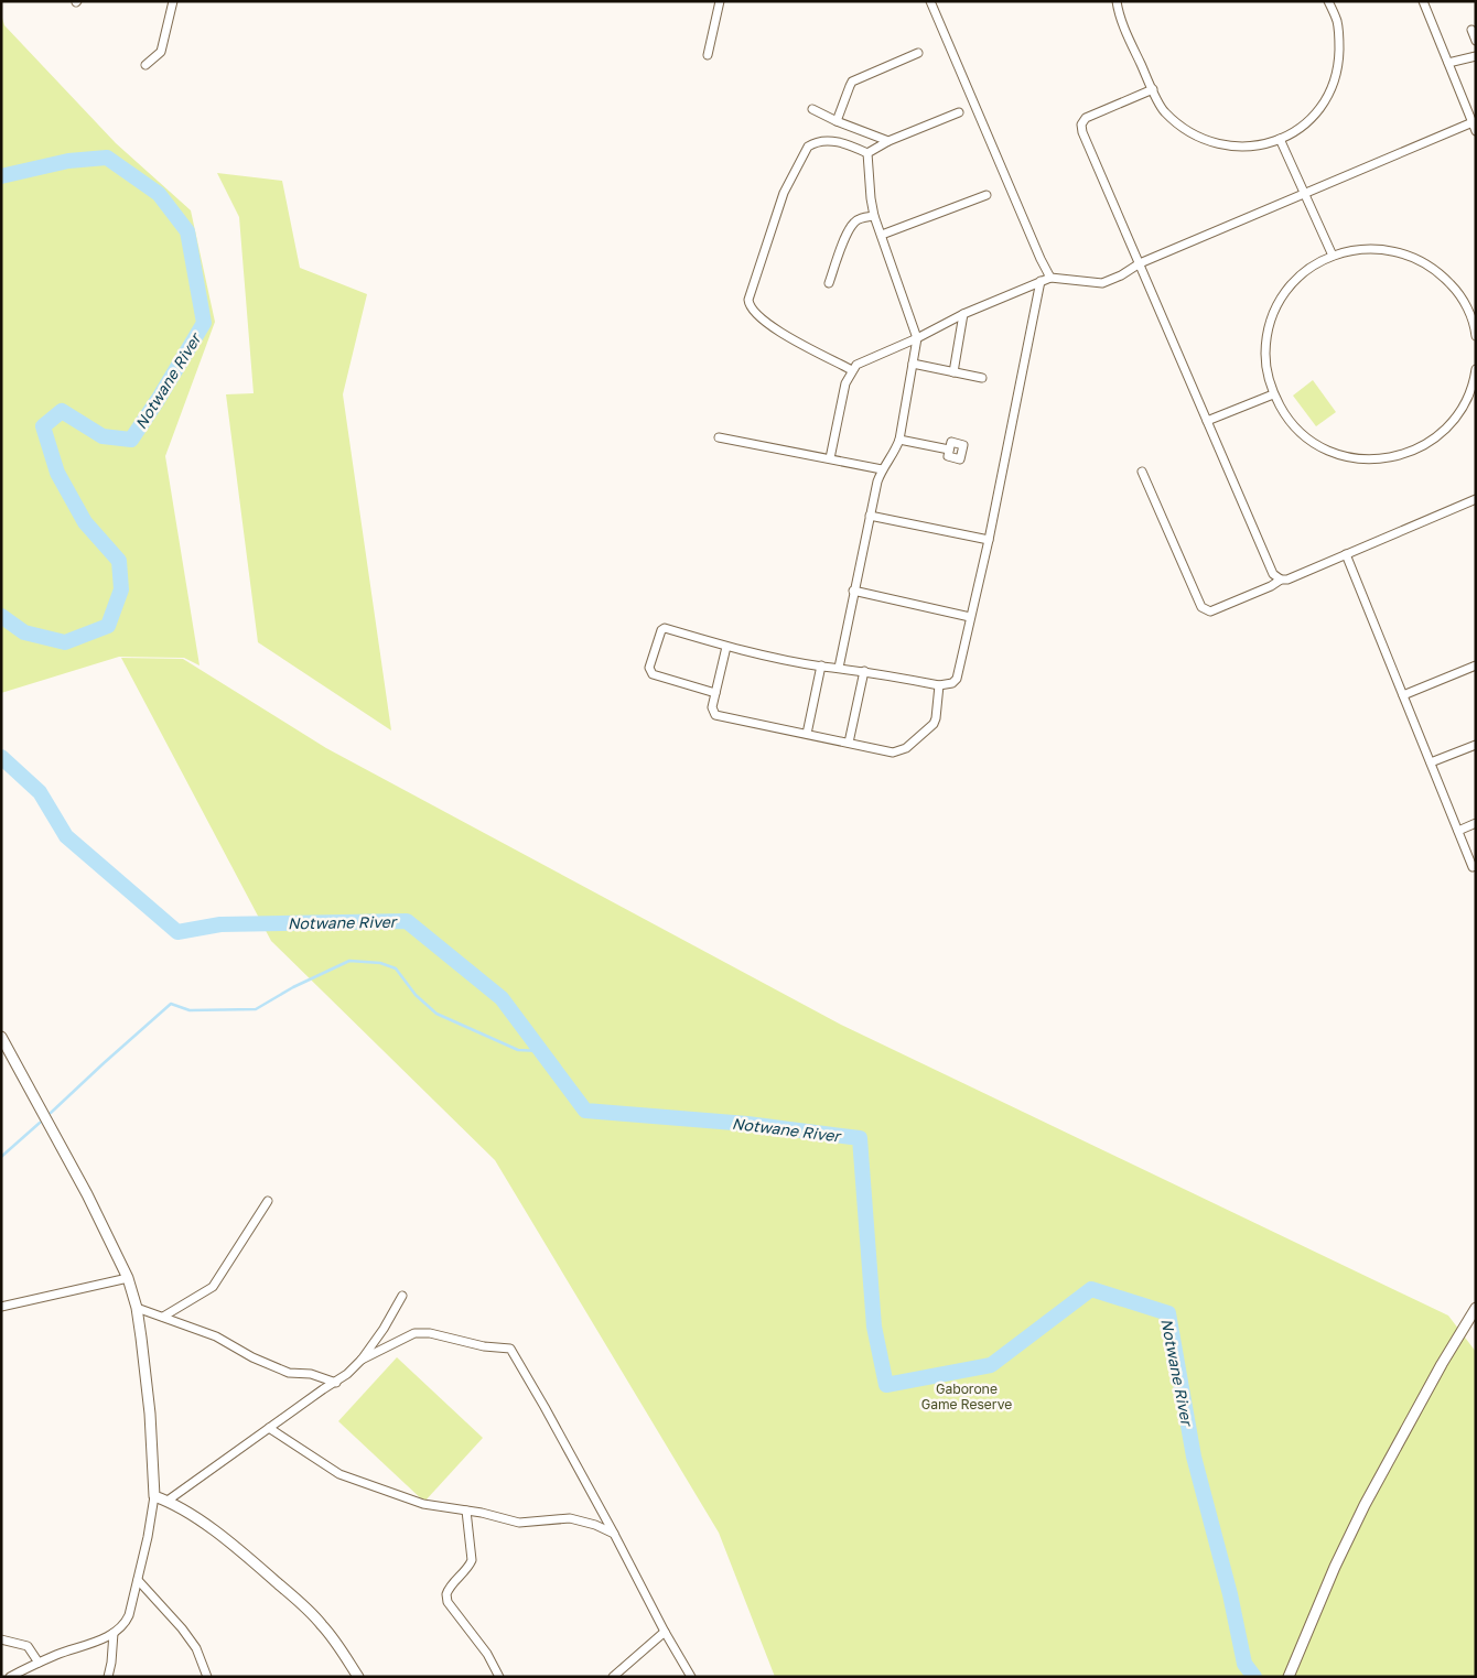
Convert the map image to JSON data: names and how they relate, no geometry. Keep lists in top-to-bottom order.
{
  "water": ["Notwane River"],
  "parks": ["Gaborone Game Reserve"]
}
